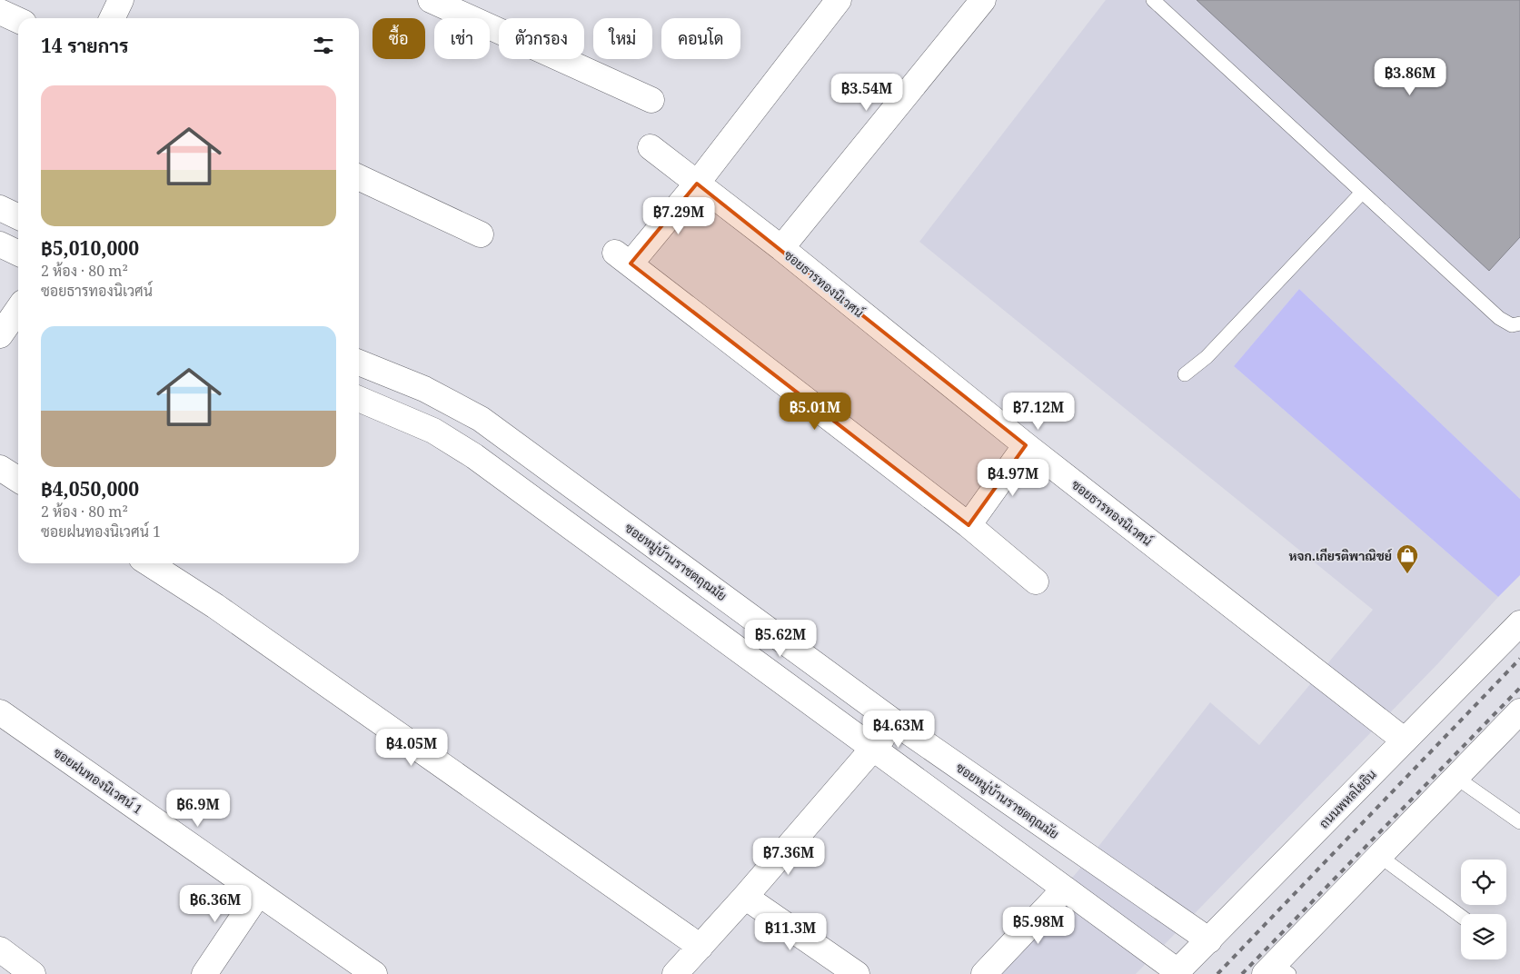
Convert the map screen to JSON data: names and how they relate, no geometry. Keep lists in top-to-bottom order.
{
  "streets": {
    "street": [
      "ซอยธารทองนิเวศน์",
      "ซอยหมู่บ้านราชตฤณมัย",
      "ซอยฝนทองนิเวศน์ 1",
      "ถนนพหลโยธิน"
    ]
  },
  "crossings": [
    ["ซอยธารทองนิเวศน์", "ถนนพหลโยธิน"],
    ["ซอยหมู่บ้านราชตฤณมัย", "ถนนพหลโยธิน"]
  ],
  "places": {
    "shop": ["หจก.เกียรติพาณิชย์"]
  },
  "page": {
    "chip": [
      "ซื้อ",
      "เช่า",
      "ตัวกรอง",
      "ใหม่",
      "คอนโด"
    ],
    "heading": "14 รายการ",
    "price": [
      "฿3.86M",
      "฿3.54M",
      "฿7.29M",
      "฿5.01M",
      "฿7.12M",
      "฿4.97M",
      "฿5.62M",
      "฿4.63M",
      "฿4.05M",
      "฿6.9M",
      "฿7.36M",
      "฿6.36M",
      "฿5.98M",
      "฿11.3M"
    ],
    "list": [
      {
        "name": "฿5,010,000",
        "note": "2 ห้อง · 80 m² · ซอยธารทองนิเวศน์"
      },
      {
        "name": "฿4,050,000",
        "note": "2 ห้อง · 80 m² · ซอยฝนทองนิเวศน์ 1"
      }
    ]
  }
}
